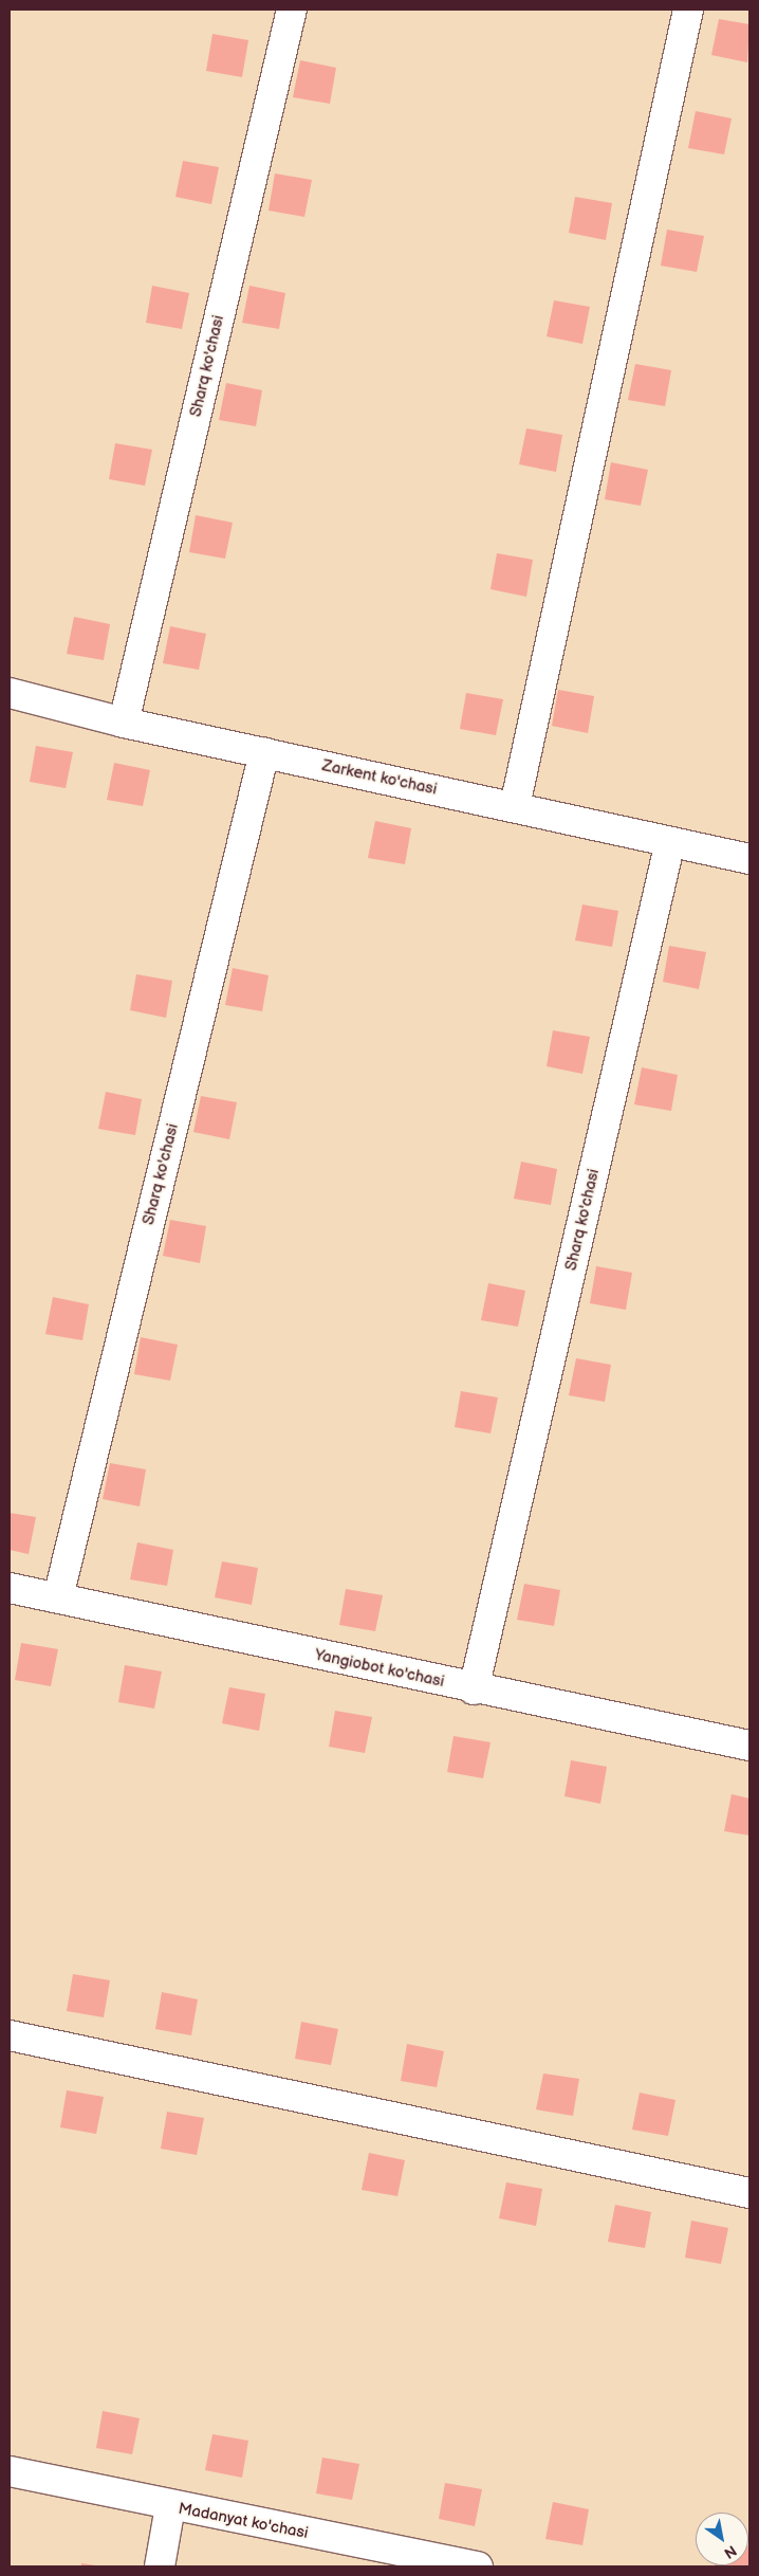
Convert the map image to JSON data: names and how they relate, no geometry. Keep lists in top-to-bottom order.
{
  "streets": {
    "street": [
      "Sharq ko'chasi",
      "Zarkent ko'chasi",
      "Yangiobot ko'chasi",
      "Madanyat ko'chasi"
    ]
  },
  "crossings": [
    ["Sharq ko'chasi", "Zarkent ko'chasi"],
    ["Sharq ko'chasi", "Yangiobot ko'chasi"]
  ],
  "north": "bottom right"
}
